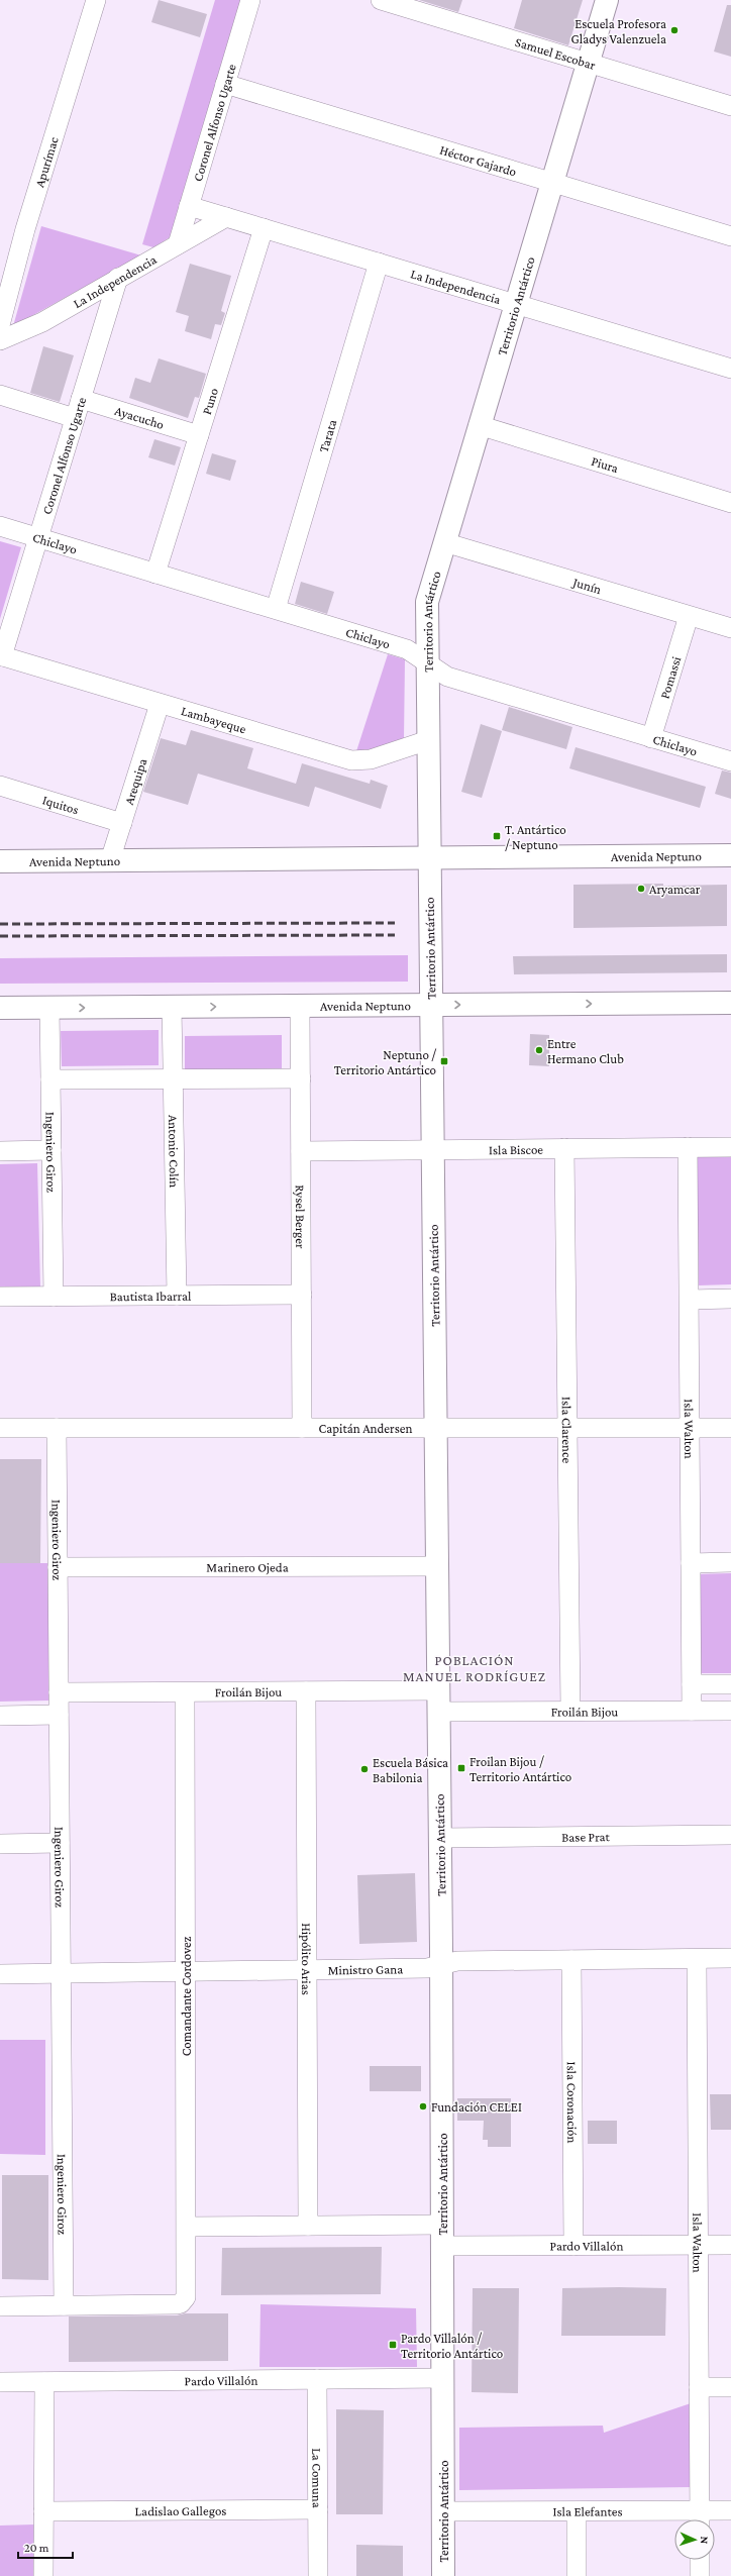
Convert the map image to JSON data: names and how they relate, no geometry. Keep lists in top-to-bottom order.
{
  "streets": {
    "street": [
      "Samuel Escobar",
      "Coronel Alfonso Ugarte",
      "Héctor Gajardo",
      "Apurímac",
      "La Independencia",
      "Territorio Antártico",
      "Puno",
      "Ayacucho",
      "Tarata",
      "Piura",
      "Chiclayo",
      "Junín",
      "Pomassi",
      "Lambayeque",
      "Arequipa",
      "Iquitos",
      "Avenida Neptuno",
      "Isla Biscoe",
      "Antonio Colín",
      "Ingeniero Giroz",
      "Rysel Berger",
      "Bautista Ibarral",
      "Capitán Andersen",
      "Isla Walton",
      "Isla Clarence",
      "Marinero Ojeda",
      "Froilán Bijou",
      "Base Prat",
      "Hipólito Arias",
      "Ministro Gana",
      "Comandante Cordovez",
      "Isla Coronación",
      "Pardo Villalón",
      "La Comuna",
      "Ladislao Gallegos",
      "Isla Elefantes"
    ]
  },
  "crossings": [
    ["Samuel Escobar", "Territorio Antártico"],
    ["Coronel Alfonso Ugarte", "Héctor Gajardo"],
    ["Coronel Alfonso Ugarte", "La Independencia"],
    ["Coronel Alfonso Ugarte", "Ayacucho"],
    ["Coronel Alfonso Ugarte", "Chiclayo"],
    ["Coronel Alfonso Ugarte", "Lambayeque"],
    ["Héctor Gajardo", "Territorio Antártico"],
    ["La Independencia", "Territorio Antártico"],
    ["La Independencia", "Puno"],
    ["La Independencia", "Tarata"],
    ["Territorio Antártico", "Piura"],
    ["Territorio Antártico", "Chiclayo"],
    ["Territorio Antártico", "Junín"],
    ["Territorio Antártico", "Lambayeque"],
    ["Territorio Antártico", "Avenida Neptuno"],
    ["Territorio Antártico", "Isla Biscoe"],
    ["Territorio Antártico", "Capitán Andersen"],
    ["Territorio Antártico", "Marinero Ojeda"],
    ["Territorio Antártico", "Froilán Bijou"],
    ["Territorio Antártico", "Base Prat"],
    ["Territorio Antártico", "Ministro Gana"],
    ["Territorio Antártico", "Pardo Villalón"],
    ["Territorio Antártico", "Isla Elefantes"],
    ["Puno", "Ayacucho"],
    ["Puno", "Chiclayo"],
    ["Tarata", "Chiclayo"],
    ["Chiclayo", "Pomassi"],
    ["Junín", "Pomassi"],
    ["Lambayeque", "Arequipa"],
    ["Arequipa", "Iquitos"],
    ["Arequipa", "Avenida Neptuno"],
    ["Avenida Neptuno", "Antonio Colín"],
    ["Avenida Neptuno", "Ingeniero Giroz"],
    ["Avenida Neptuno", "Rysel Berger"],
    ["Isla Biscoe", "Rysel Berger"],
    ["Isla Biscoe", "Isla Walton"],
    ["Isla Biscoe", "Isla Clarence"],
    ["Antonio Colín", "Bautista Ibarral"],
    ["Ingeniero Giroz", "Bautista Ibarral"],
    ["Ingeniero Giroz", "Capitán Andersen"],
    ["Ingeniero Giroz", "Marinero Ojeda"],
    ["Ingeniero Giroz", "Froilán Bijou"],
    ["Ingeniero Giroz", "Ministro Gana"],
    ["Ingeniero Giroz", "Comandante Cordovez"],
    ["Rysel Berger", "Bautista Ibarral"],
    ["Rysel Berger", "Capitán Andersen"],
    ["Capitán Andersen", "Isla Walton"],
    ["Capitán Andersen", "Isla Clarence"],
    ["Isla Walton", "Froilán Bijou"],
    ["Isla Walton", "Ministro Gana"],
    ["Isla Walton", "Pardo Villalón"],
    ["Isla Walton", "Isla Elefantes"],
    ["Isla Clarence", "Froilán Bijou"],
    ["Froilán Bijou", "Hipólito Arias"],
    ["Froilán Bijou", "Comandante Cordovez"],
    ["Hipólito Arias", "Ministro Gana"],
    ["Hipólito Arias", "Pardo Villalón"],
    ["Ministro Gana", "Comandante Cordovez"],
    ["Ministro Gana", "Isla Coronación"],
    ["Comandante Cordovez", "Pardo Villalón"],
    ["Isla Coronación", "Pardo Villalón"],
    ["Pardo Villalón", "La Comuna"],
    ["La Comuna", "Ladislao Gallegos"]
  ],
  "districts": ["POBLACIÓN MANUEL RODRÍGUEZ"],
  "places": {
    "other": [
      "Escuela Profesora Gladys Valenzuela",
      "Aryamcar",
      "Entre Hermano Club",
      "Escuela Básica Babilonia",
      "Fundación CELEI"
    ],
    "transit": [
      "T. Antártico / Neptuno",
      "Neptuno / Territorio Antártico",
      "Froilan Bijou / Territorio Antártico",
      "Pardo Villalón / Territorio Antártico"
    ]
  },
  "scale_bar": "20 m",
  "north": "right"
}
